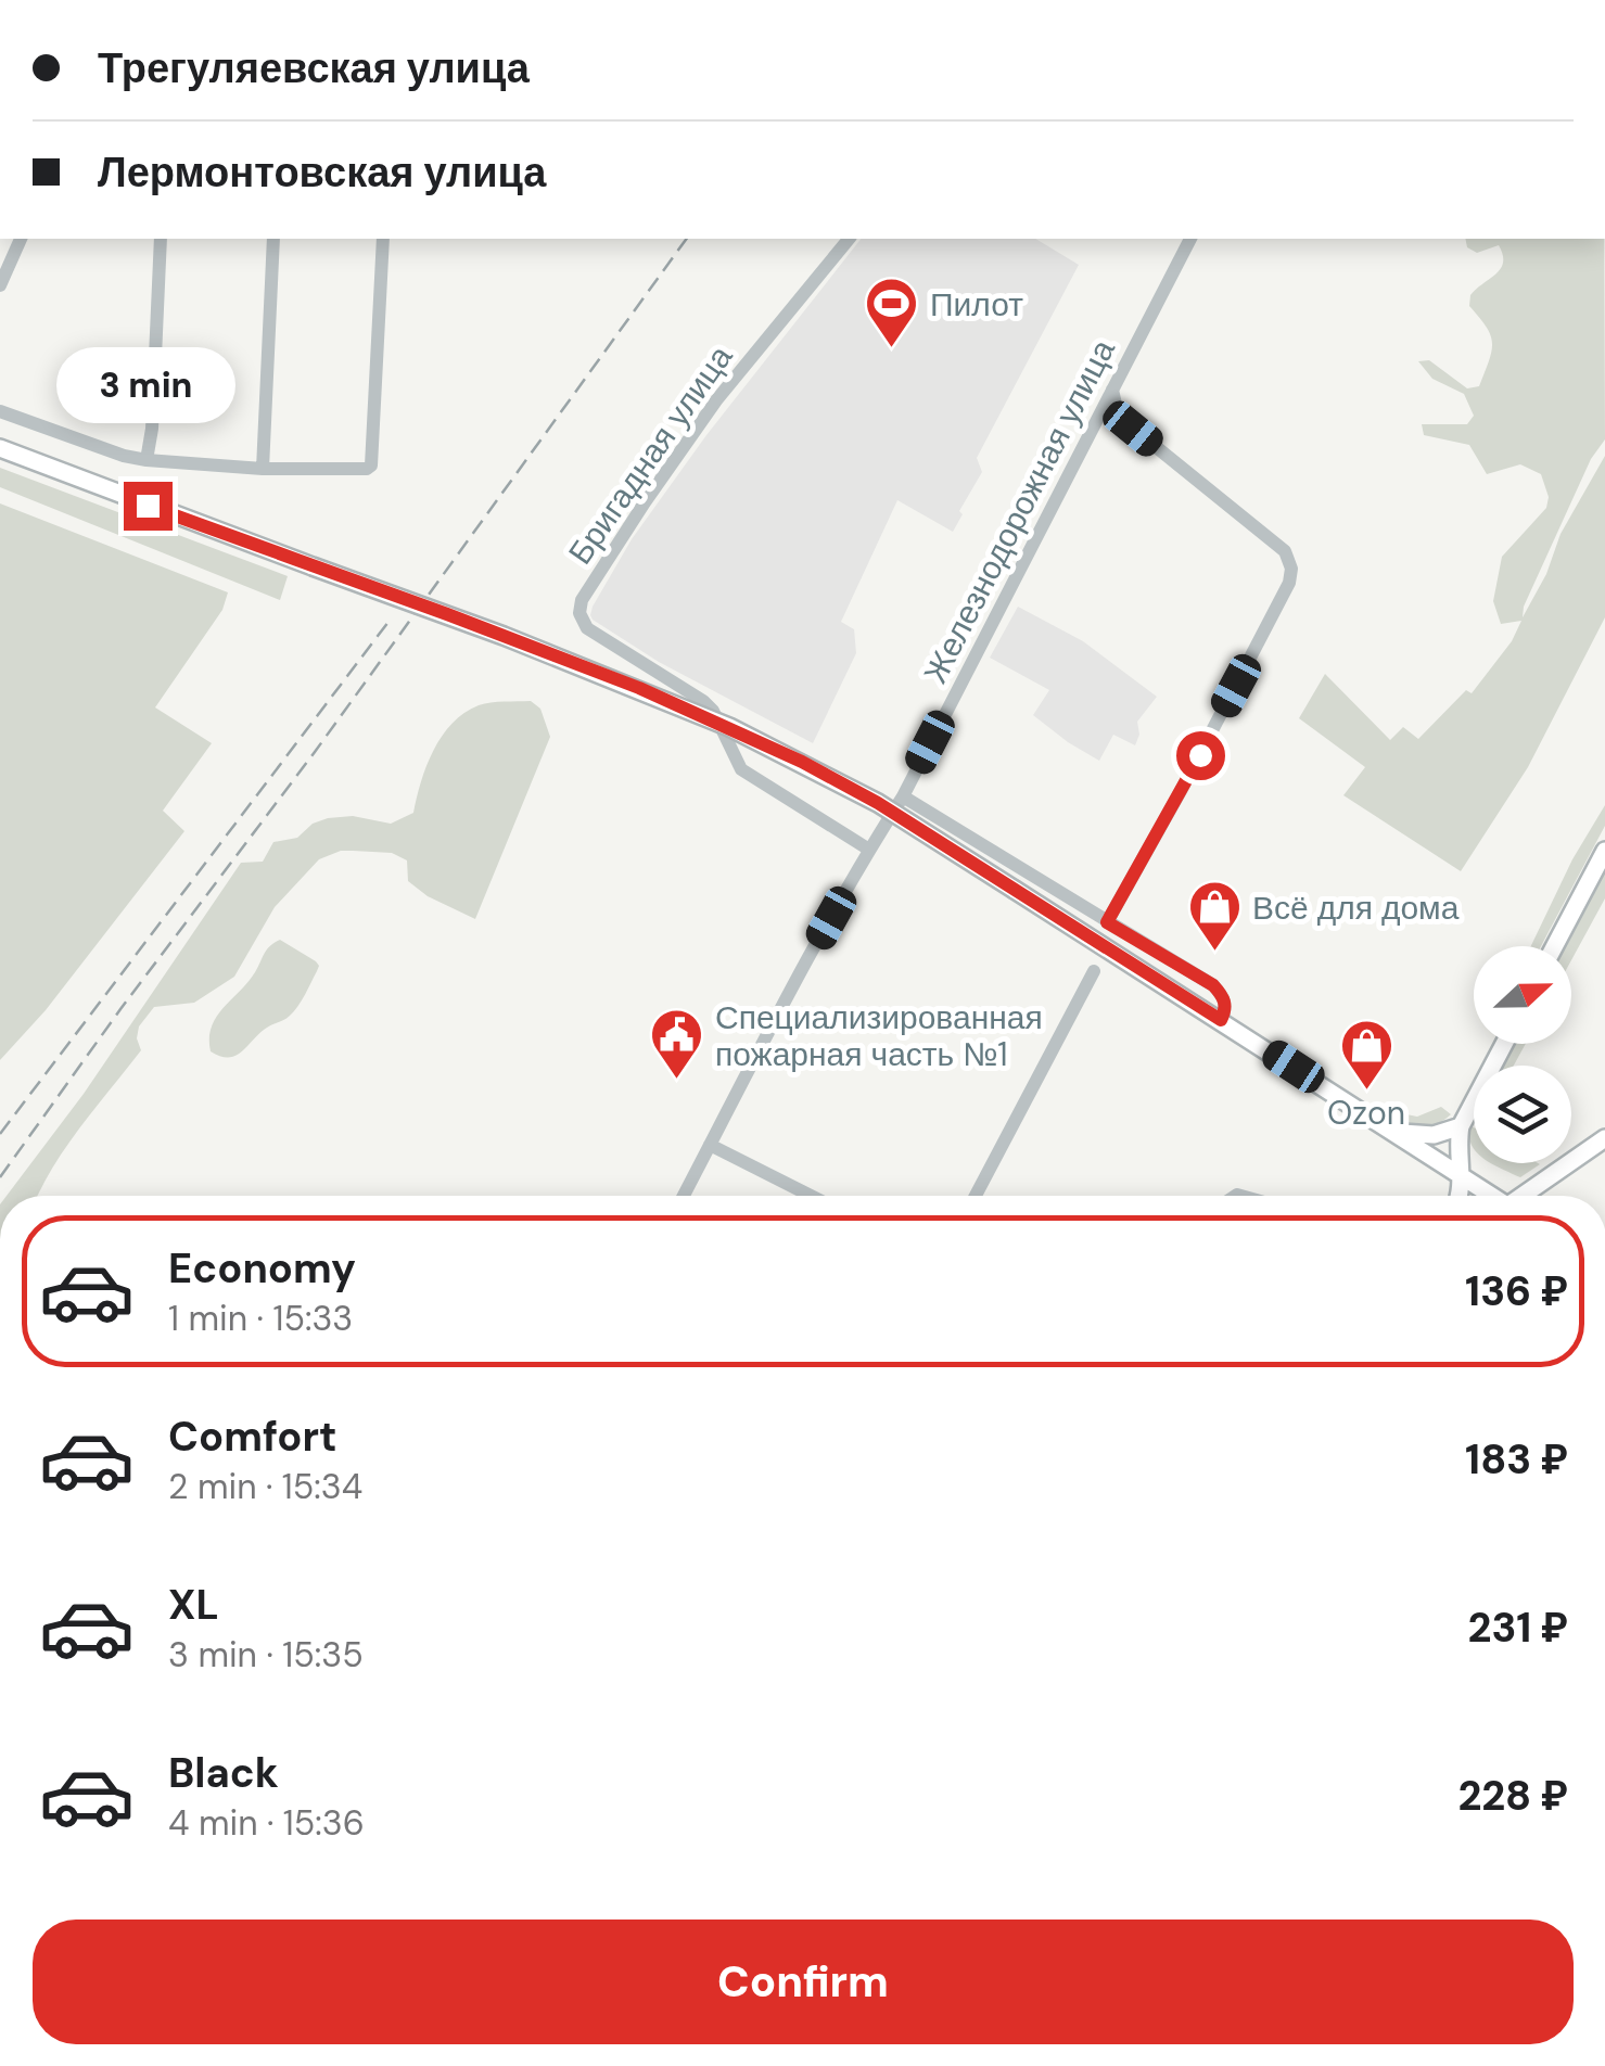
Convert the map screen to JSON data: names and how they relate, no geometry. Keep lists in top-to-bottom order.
{
  "streets": {
    "street": ["Бригадная улица", "Железнодорожная улица"]
  },
  "crossings": [
    ["Бригадная улица", "Железнодорожная улица"]
  ],
  "places": {
    "sports": ["Пилот"],
    "shop": ["Всё для дома", "Ozon"],
    "public building": ["Специализированная пожарная часть №1"]
  },
  "north": "right",
  "page": {
    "banner": ["Трегуляевская улица", "Лермонтовская улица"],
    "bubble": "3 min",
    "list": [
      {
        "name": "Economy",
        "note": "1 min · 15:33",
        "value": "136 ₽"
      },
      {
        "name": "Comfort",
        "note": "2 min · 15:34",
        "value": "183 ₽"
      },
      {
        "name": "XL",
        "note": "3 min · 15:35",
        "value": "231 ₽"
      },
      {
        "name": "Black",
        "note": "4 min · 15:36",
        "value": "228 ₽"
      }
    ],
    "buttons": "Confirm"
  }
}
